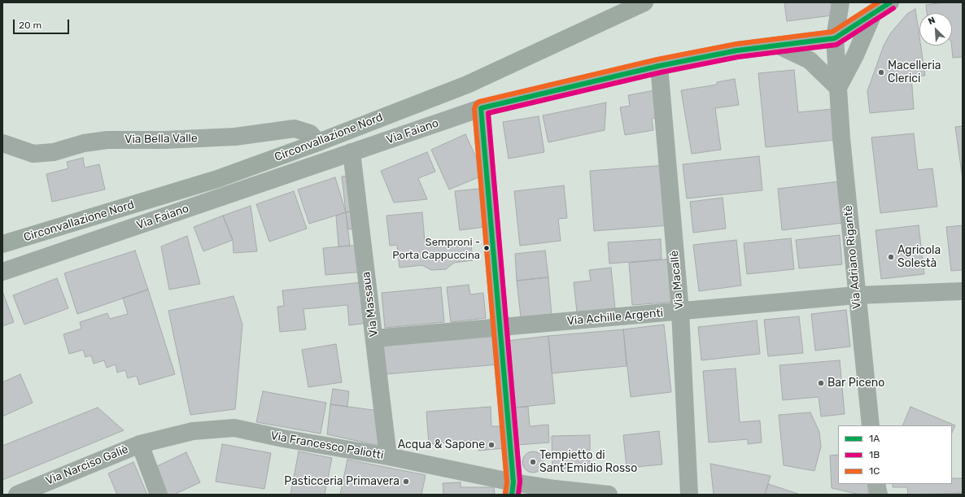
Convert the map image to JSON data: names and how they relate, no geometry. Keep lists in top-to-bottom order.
{
  "streets": {
    "main road": ["Circonvallazione Nord"],
    "street": [
      "Via Faiano",
      "Via Bella Valle",
      "Via Adriano Rigantè",
      "Via Macallè",
      "Via Massaua",
      "Via Achille Argenti",
      "Via Francesco Paliotti",
      "Via Narciso Galiè"
    ]
  },
  "crossings": [
    ["Via Faiano", "Via Adriano Rigantè"],
    ["Via Faiano", "Via Macallè"],
    ["Via Faiano", "Via Massaua"],
    ["Circonvallazione Nord", "Via Bella Valle"],
    ["Via Adriano Rigantè", "Via Achille Argenti"],
    ["Via Macallè", "Via Achille Argenti"],
    ["Via Massaua", "Via Achille Argenti"],
    ["Via Massaua", "Via Francesco Paliotti"],
    ["Via Francesco Paliotti", "Via Narciso Galiè"]
  ],
  "places": [
    "Macelleria Clerici",
    "Semproni - Porta Cappuccina",
    "Agricola Solestà",
    "Bar Piceno",
    "Acqua & Sapone",
    "Tempietto di Sant'Emidio Rosso",
    "Pasticceria Primavera"
  ],
  "lines": ["transit line 1A", "transit line 1C", "transit line 1B"],
  "legend": ["1A", "1B", "1C"],
  "scale_bar": "20 m",
  "north": "top left"
}
